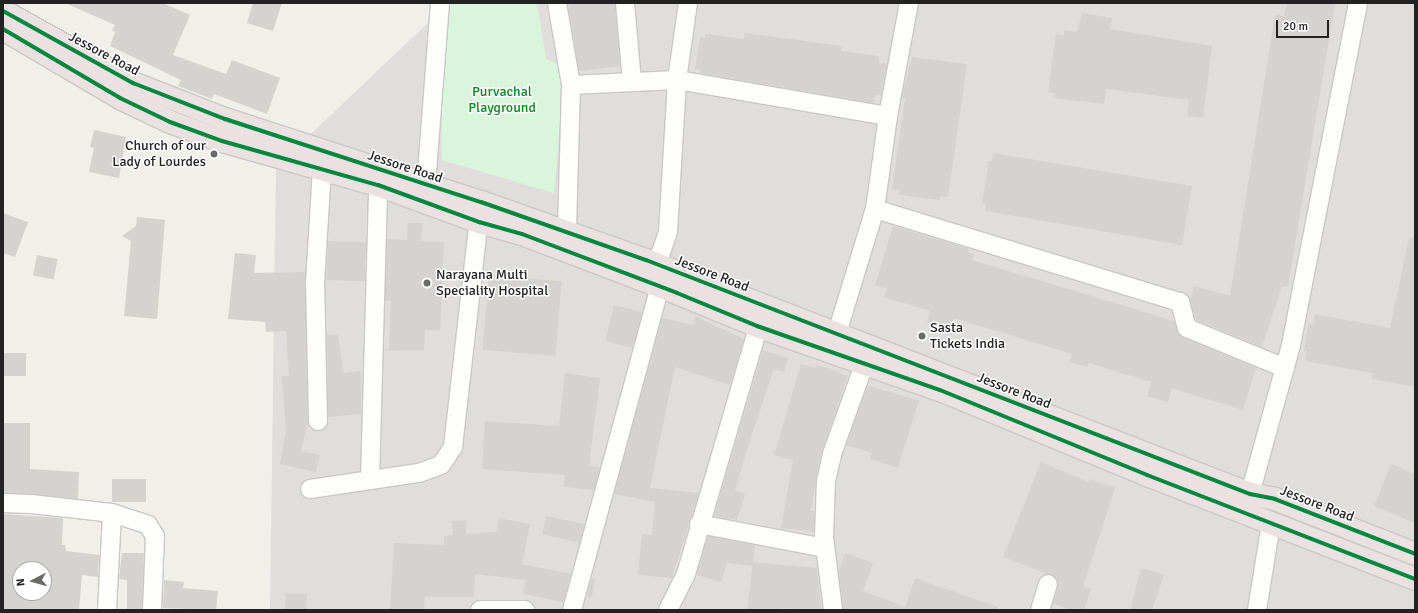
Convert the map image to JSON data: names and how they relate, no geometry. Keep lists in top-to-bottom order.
{
  "streets": {
    "highway": ["Jessore Road"]
  },
  "parks": ["Purvachal Playground"],
  "places": ["Church of our Lady of Lourdes", "Narayana Multi Speciality Hospital", "Sasta Tickets India"],
  "scale_bar": "20 m",
  "north": "left"
}
